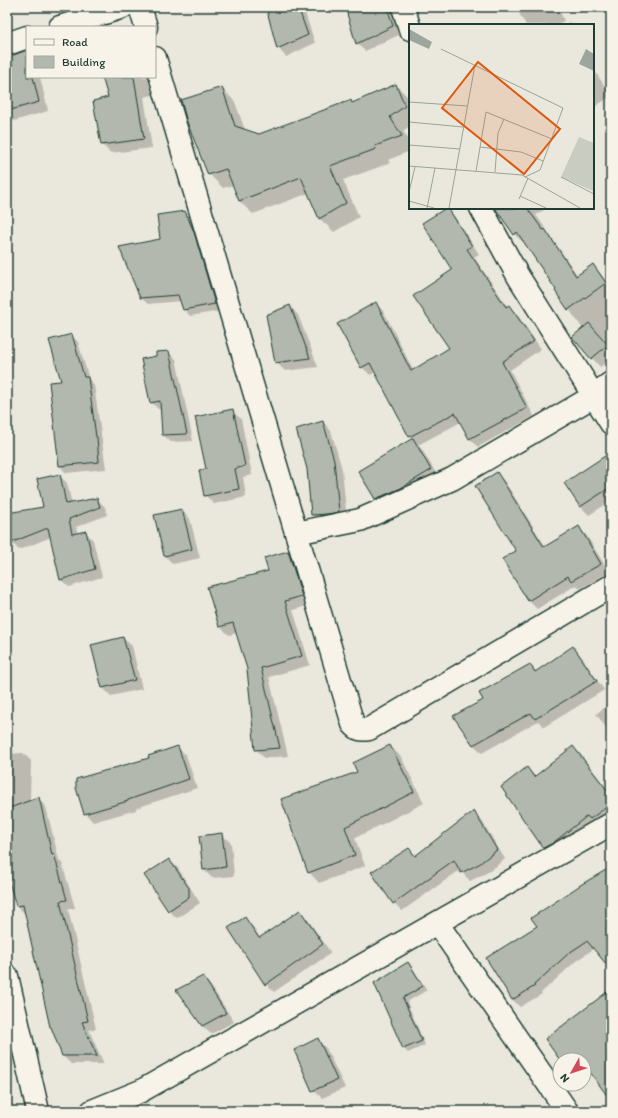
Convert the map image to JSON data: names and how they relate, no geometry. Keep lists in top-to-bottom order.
{
  "legend": ["Road", "Building"],
  "north": "bottom left"
}
